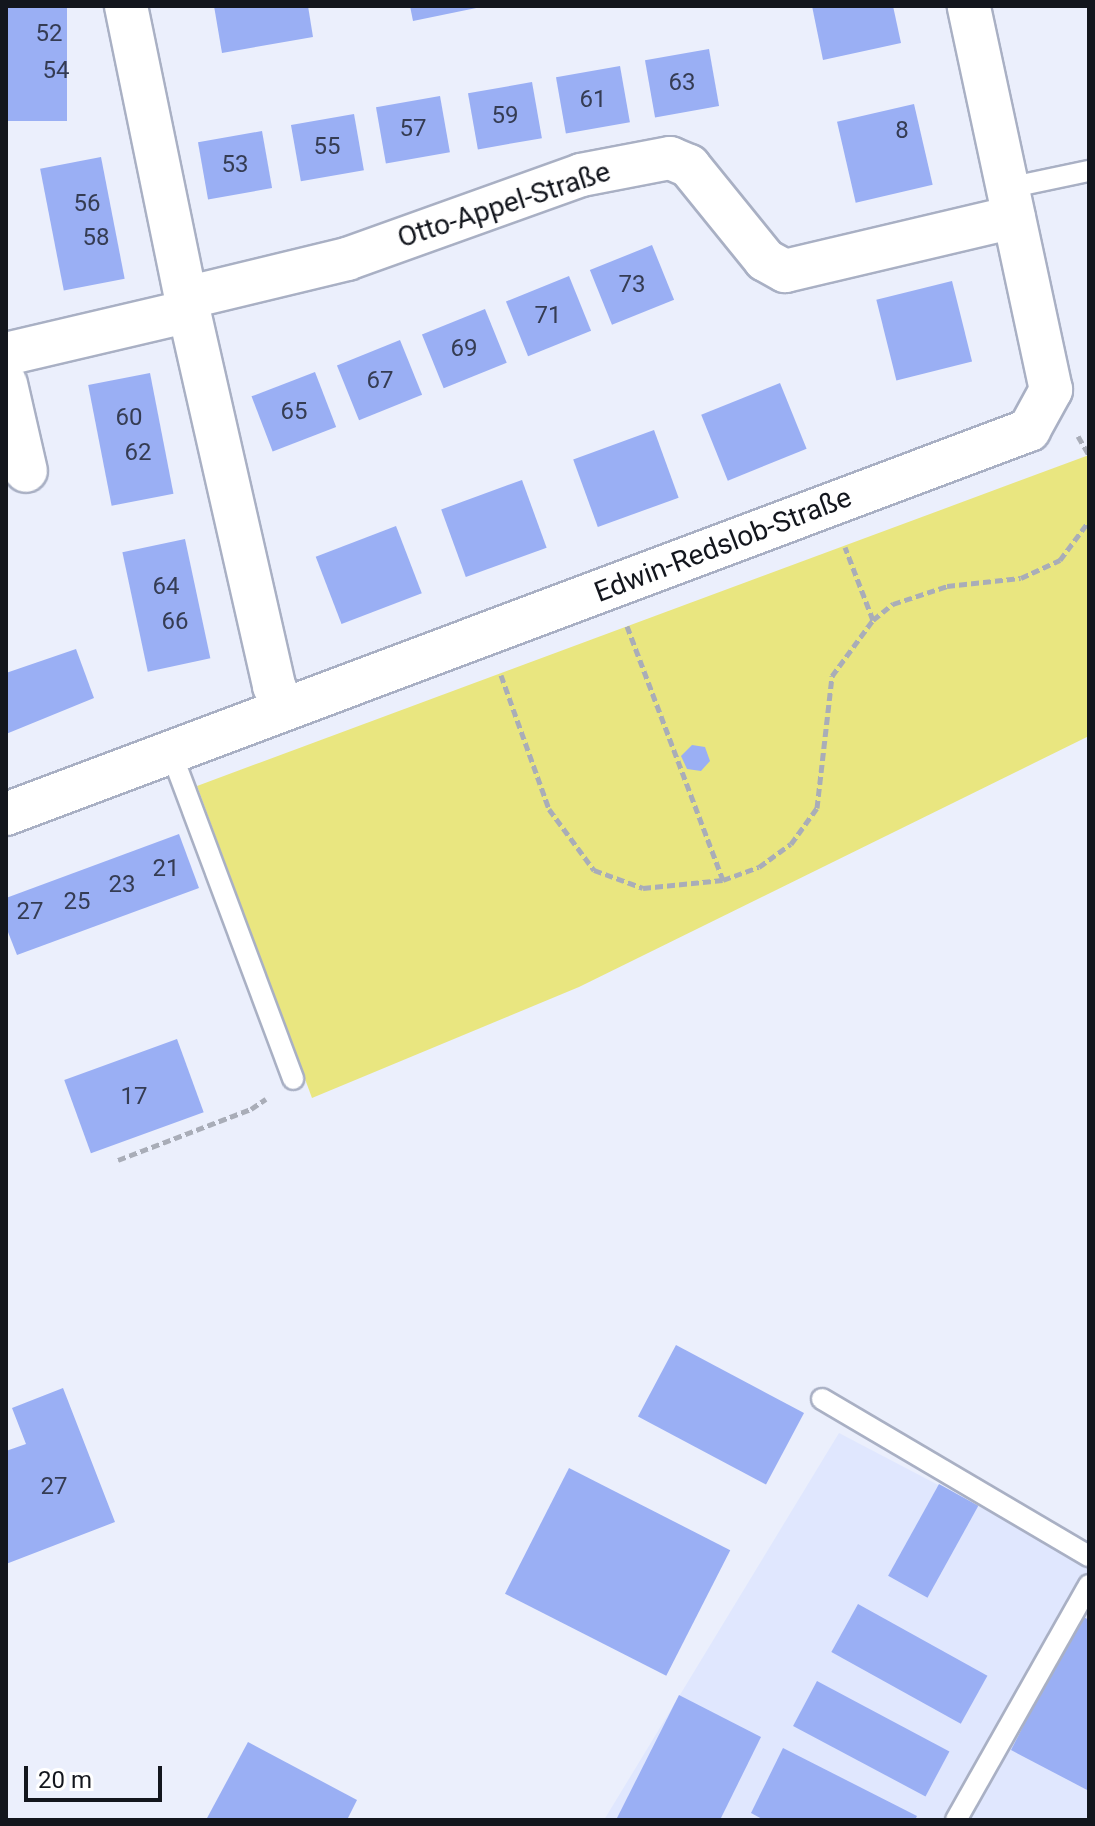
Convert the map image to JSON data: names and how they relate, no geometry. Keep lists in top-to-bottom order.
{
  "streets": {
    "street": ["Otto-Appel-Straße", "Edwin-Redslob-Straße"]
  },
  "crossings": [
    ["Otto-Appel-Straße", "Edwin-Redslob-Straße"]
  ],
  "house_numbers": [
    "52",
    "54",
    "63",
    "61",
    "59",
    "57",
    "8",
    "55",
    "53",
    "56",
    "58",
    "73",
    "71",
    "69",
    "67",
    "65",
    "60",
    "62",
    "64",
    "66",
    "21",
    "23",
    "25",
    "27",
    "17",
    "27"
  ],
  "scale_bar": "20 m"
}
